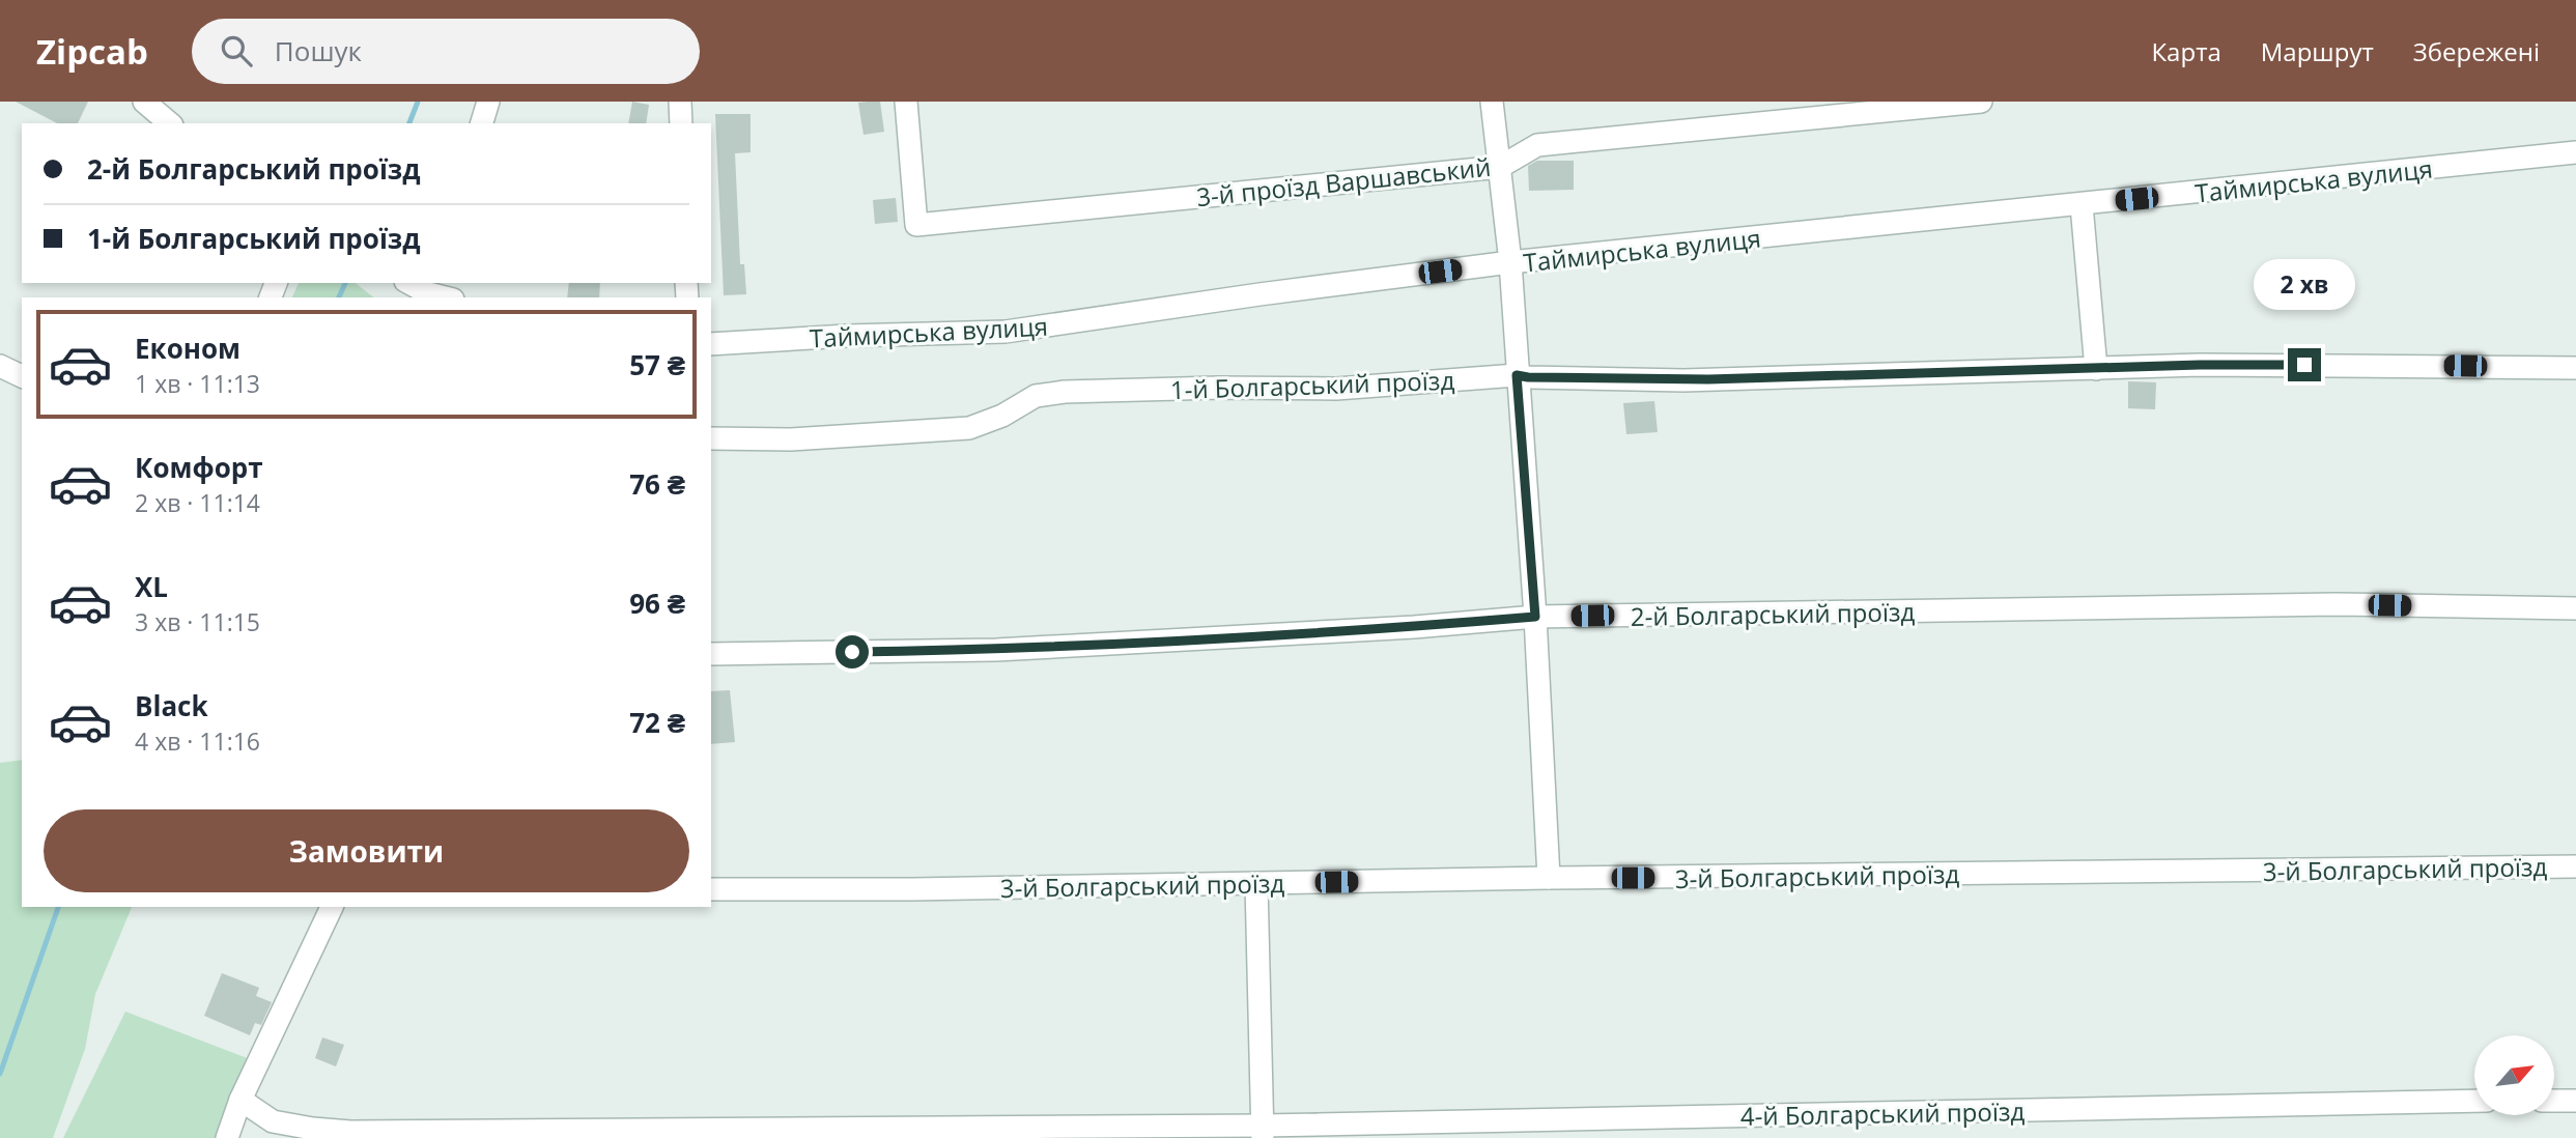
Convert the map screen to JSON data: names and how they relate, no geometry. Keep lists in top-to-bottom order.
{
  "streets": {
    "street": [
      "Таймирська вулиця",
      "3-й проїзд Варшавський",
      "1-й Болгарський проїзд",
      "2-й Болгарський проїзд",
      "3-й Болгарський проїзд",
      "4-й Болгарський проїзд"
    ]
  },
  "north": "top right",
  "page": {
    "header": "Zipcab",
    "search": "Пошук",
    "nav": ["Карта", "Маршрут", "Збережені"],
    "banner": ["2-й Болгарський проїзд", "1-й Болгарський проїзд"],
    "bubble": "2 хв",
    "list": [
      {
        "name": "Економ",
        "note": "1 хв · 11:13",
        "value": "57 ₴"
      },
      {
        "name": "Комфорт",
        "note": "2 хв · 11:14",
        "value": "76 ₴"
      },
      {
        "name": "XL",
        "note": "3 хв · 11:15",
        "value": "96 ₴"
      },
      {
        "name": "Black",
        "note": "4 хв · 11:16",
        "value": "72 ₴"
      }
    ],
    "buttons": "Замовити"
  }
}
